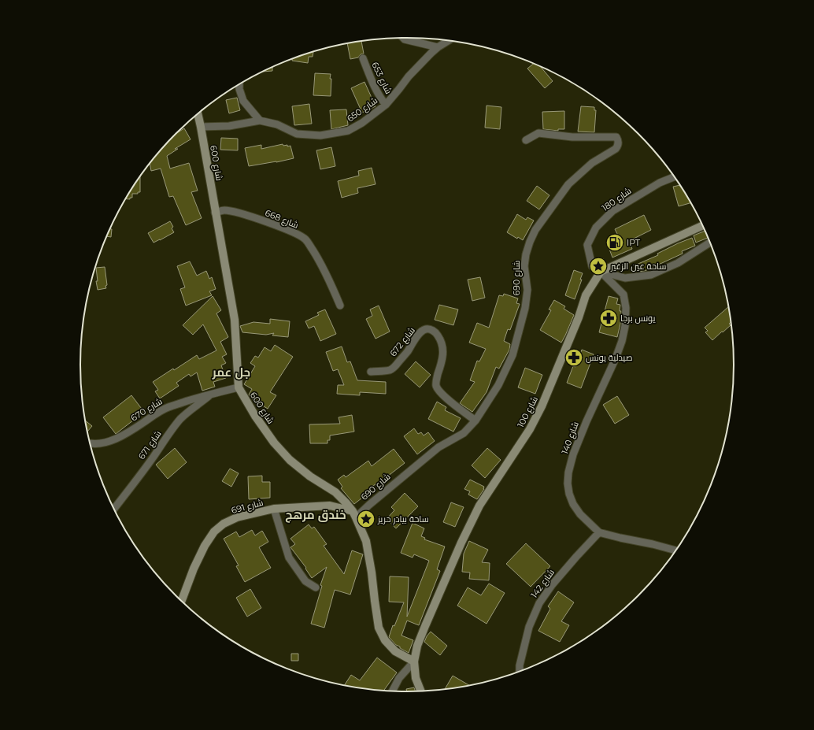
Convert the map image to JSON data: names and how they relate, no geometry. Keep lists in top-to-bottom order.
{
  "streets": {
    "main road": ["شارع 600", "شارع 100", "شارع 691"],
    "street": [
      "شارع 653",
      "شارع 650",
      "شارع 180",
      "شارع 668",
      "شارع 690",
      "شارع 672",
      "شارع 670",
      "شارع 140",
      "شارع 671",
      "شارع 142"
    ]
  },
  "crossings": [
    ["شارع 653", "شارع 650"],
    ["شارع 650", "شارع 600"],
    ["شارع 600", "شارع 668"],
    ["شارع 600", "شارع 690"],
    ["شارع 600", "شارع 670"],
    ["شارع 600", "شارع 100"],
    ["شارع 600", "شارع 691"],
    ["شارع 180", "شارع 100"],
    ["شارع 180", "شارع 140"],
    ["شارع 690", "شارع 672"],
    ["شارع 690", "شارع 691"],
    ["شارع 670", "شارع 671"],
    ["شارع 100", "شارع 140"],
    ["شارع 140", "شارع 142"]
  ],
  "districts": ["جل عمر", "خندق مرهج"],
  "places": {
    "fuel station": ["IPT"],
    "place": ["ساحة عين الزغير", "ساحة بيادر حريز"],
    "pharmacy": ["يونس برجا", "صيدلية يونس"]
  }
}
